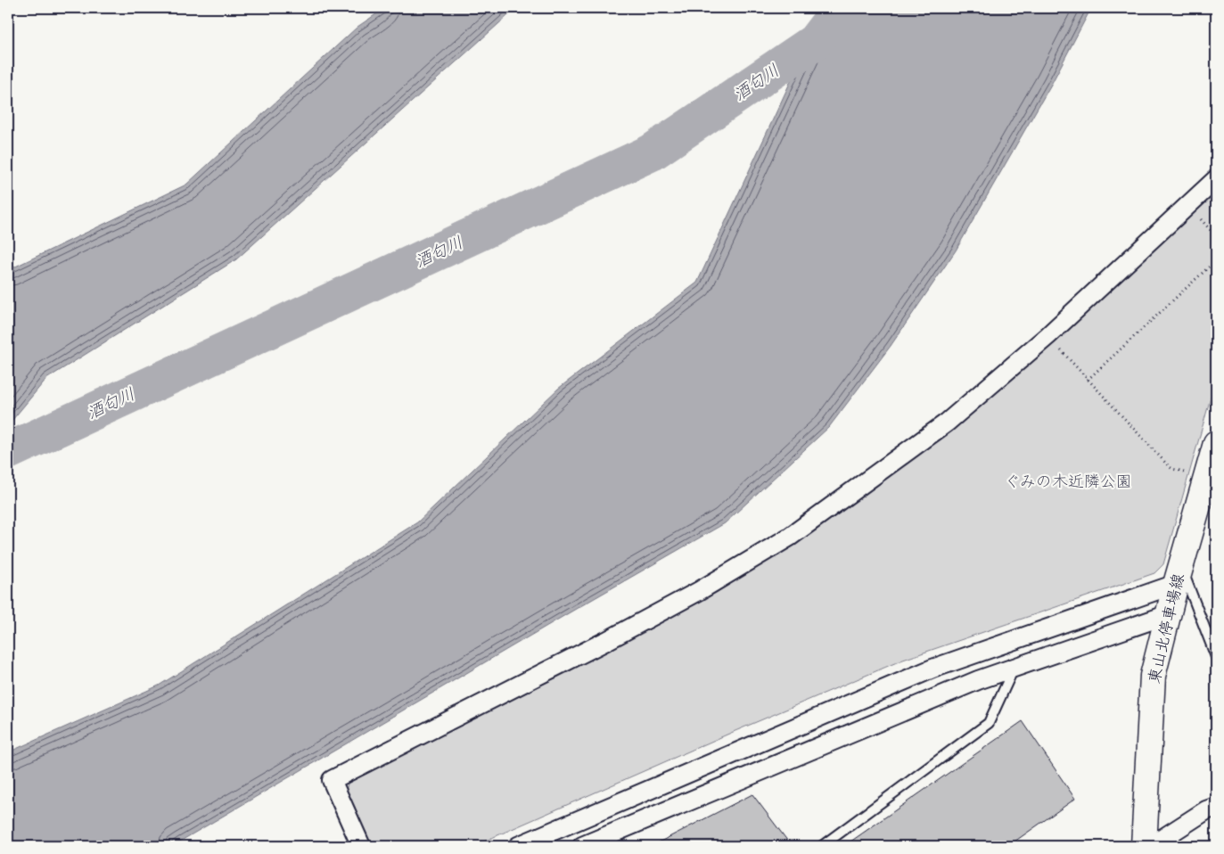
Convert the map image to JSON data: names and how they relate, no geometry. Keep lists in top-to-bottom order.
{
  "streets": {
    "main road": ["東山北停車場線"]
  },
  "water": ["酒匂川"],
  "parks": ["ぐみの木近隣公園"]
}
